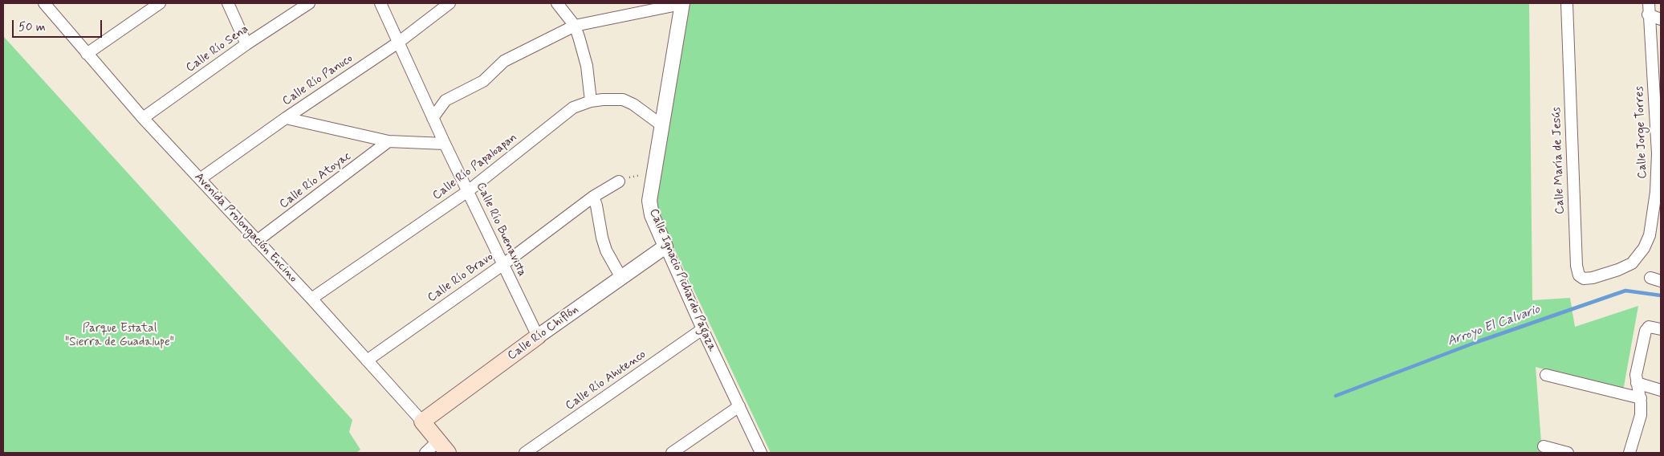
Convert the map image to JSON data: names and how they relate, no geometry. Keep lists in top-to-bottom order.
{
  "streets": {
    "main road": ["Avenida Prolongación Encino", "Calle Río Chiflón"],
    "street": [
      "Calle Río Sena",
      "Calle Río Panuco",
      "Calle Jorge Torres",
      "Calle María de Jesús",
      "Calle Río Papaloapan",
      "Calle Río Atoyac",
      "Calle Río Buenavista",
      "Calle Río Bravo",
      "Calle Ignacio Pichardo Pagaza",
      "Calle Río Ahutenco"
    ]
  },
  "crossings": [
    ["Calle Río Sena", "Avenida Prolongación Encino"],
    ["Calle Río Panuco", "Avenida Prolongación Encino"],
    ["Calle Río Panuco", "Calle Río Buenavista"],
    ["Calle Jorge Torres", "Calle María de Jesús"],
    ["Calle Río Papaloapan", "Avenida Prolongación Encino"],
    ["Calle Río Papaloapan", "Calle Río Buenavista"],
    ["Calle Río Papaloapan", "Calle Ignacio Pichardo Pagaza"],
    ["Calle Río Atoyac", "Avenida Prolongación Encino"],
    ["Avenida Prolongación Encino", "Calle Río Bravo"],
    ["Avenida Prolongación Encino", "Calle Río Chiflón"],
    ["Calle Río Buenavista", "Calle Río Bravo"],
    ["Calle Río Buenavista", "Calle Río Chiflón"],
    ["Calle Ignacio Pichardo Pagaza", "Calle Río Chiflón"],
    ["Calle Ignacio Pichardo Pagaza", "Calle Río Ahutenco"]
  ],
  "water": ["Arroyo El Calvario"],
  "parks": ["Parque Estatal \"Sierra de Guadalupe\""],
  "scale_bar": "50 m"
}
